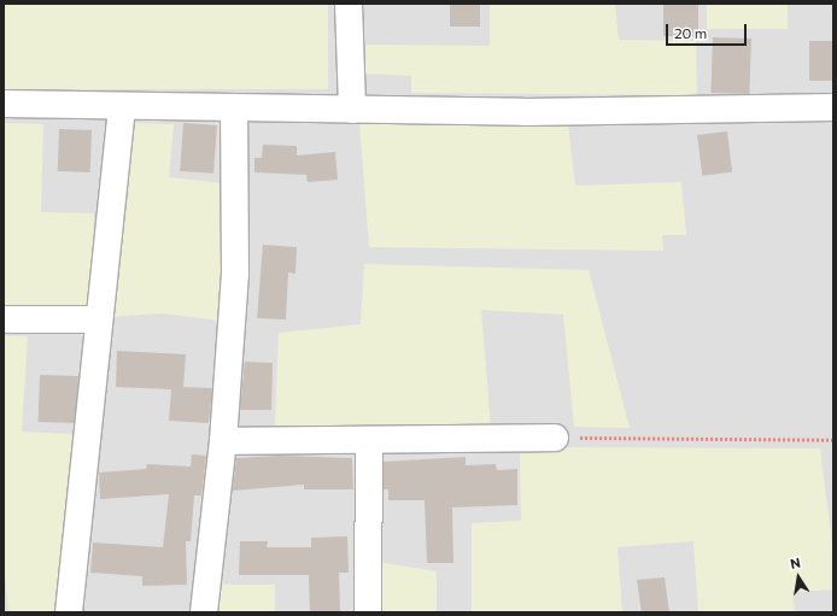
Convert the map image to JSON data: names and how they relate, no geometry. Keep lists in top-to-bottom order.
{
  "scale_bar": "20 m",
  "north": "top"
}
